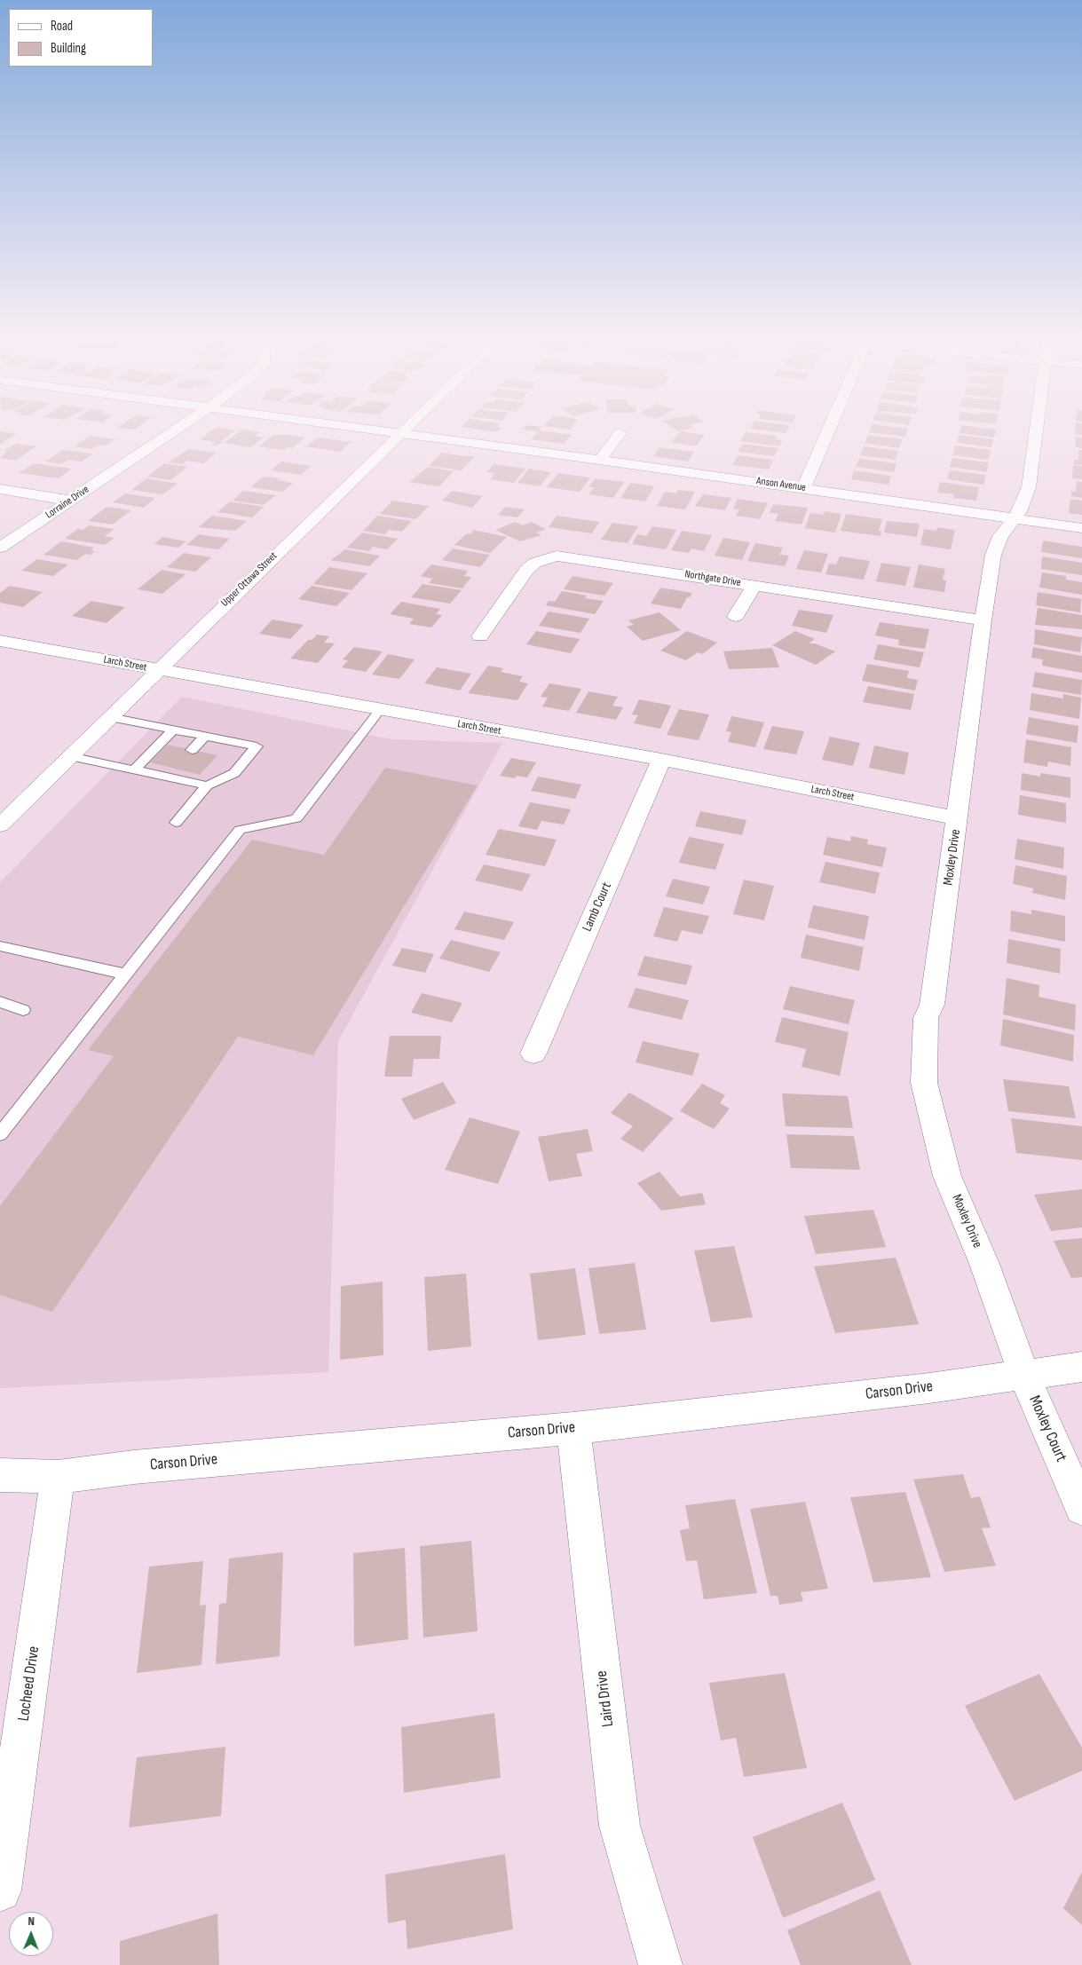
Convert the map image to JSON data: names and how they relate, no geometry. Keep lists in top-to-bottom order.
{
  "streets": {
    "street": [
      "Anson Avenue",
      "Lorraine Drive",
      "Northgate Drive",
      "Upper Ottawa Street",
      "Larch Street",
      "Moxley Drive",
      "Lamb Court",
      "Carson Drive",
      "Moxley Court",
      "Locheed Drive",
      "Laird Drive"
    ]
  },
  "crossings": [
    ["Anson Avenue", "Upper Ottawa Street"],
    ["Anson Avenue", "Moxley Drive"],
    ["Northgate Drive", "Moxley Drive"],
    ["Upper Ottawa Street", "Larch Street"],
    ["Larch Street", "Moxley Drive"],
    ["Larch Street", "Lamb Court"],
    ["Moxley Drive", "Carson Drive"],
    ["Moxley Drive", "Moxley Court"],
    ["Carson Drive", "Moxley Court"],
    ["Carson Drive", "Locheed Drive"],
    ["Carson Drive", "Laird Drive"]
  ],
  "legend": ["Road", "Building"],
  "north": "top"
}
